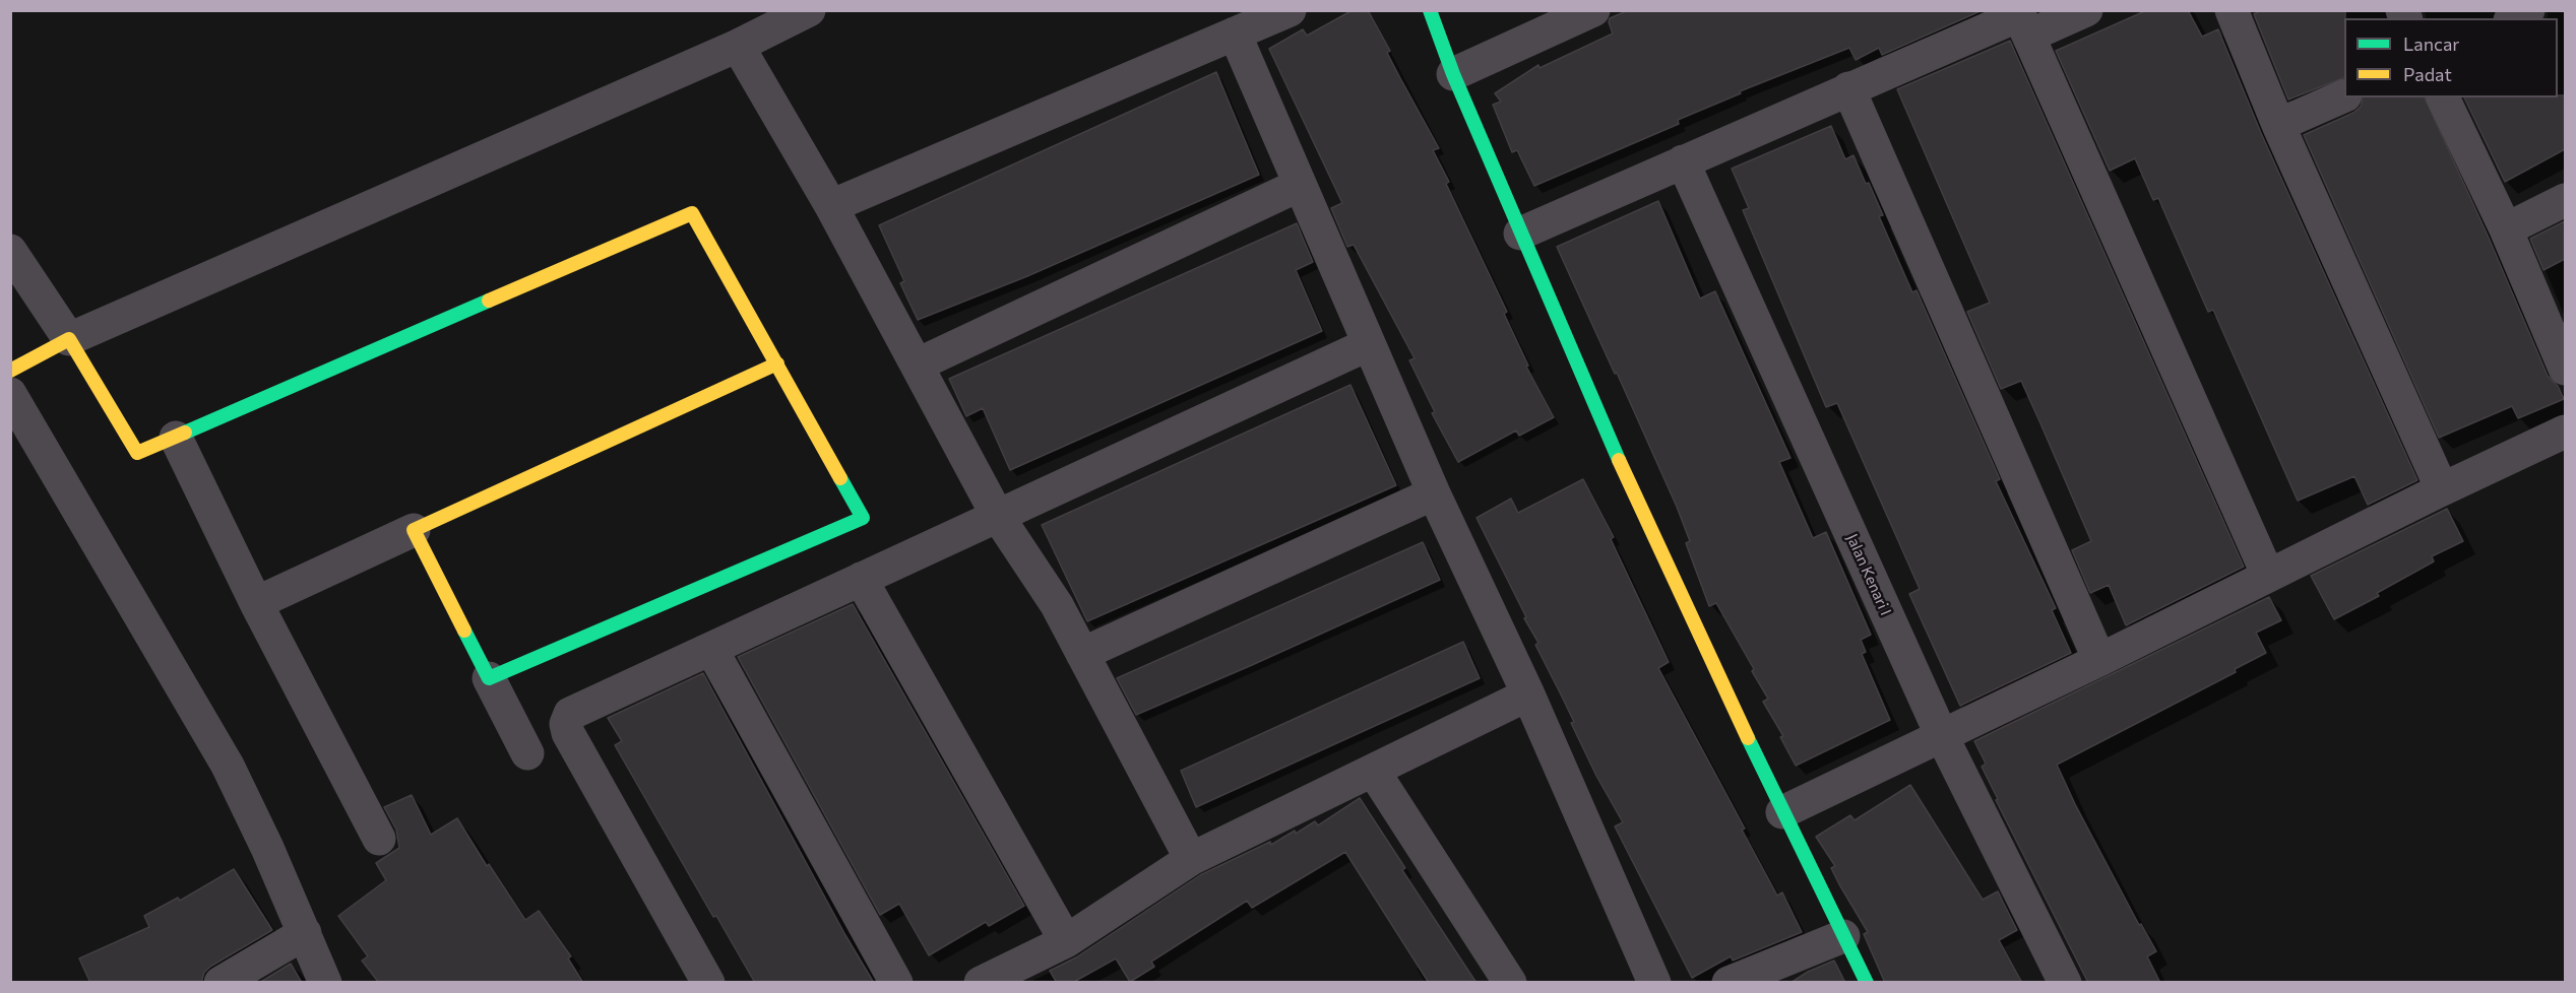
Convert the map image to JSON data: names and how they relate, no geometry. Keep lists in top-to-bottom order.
{
  "streets": {
    "street": ["Jalan Kenari I"]
  },
  "legend": ["Lancar", "Padat"]
}
